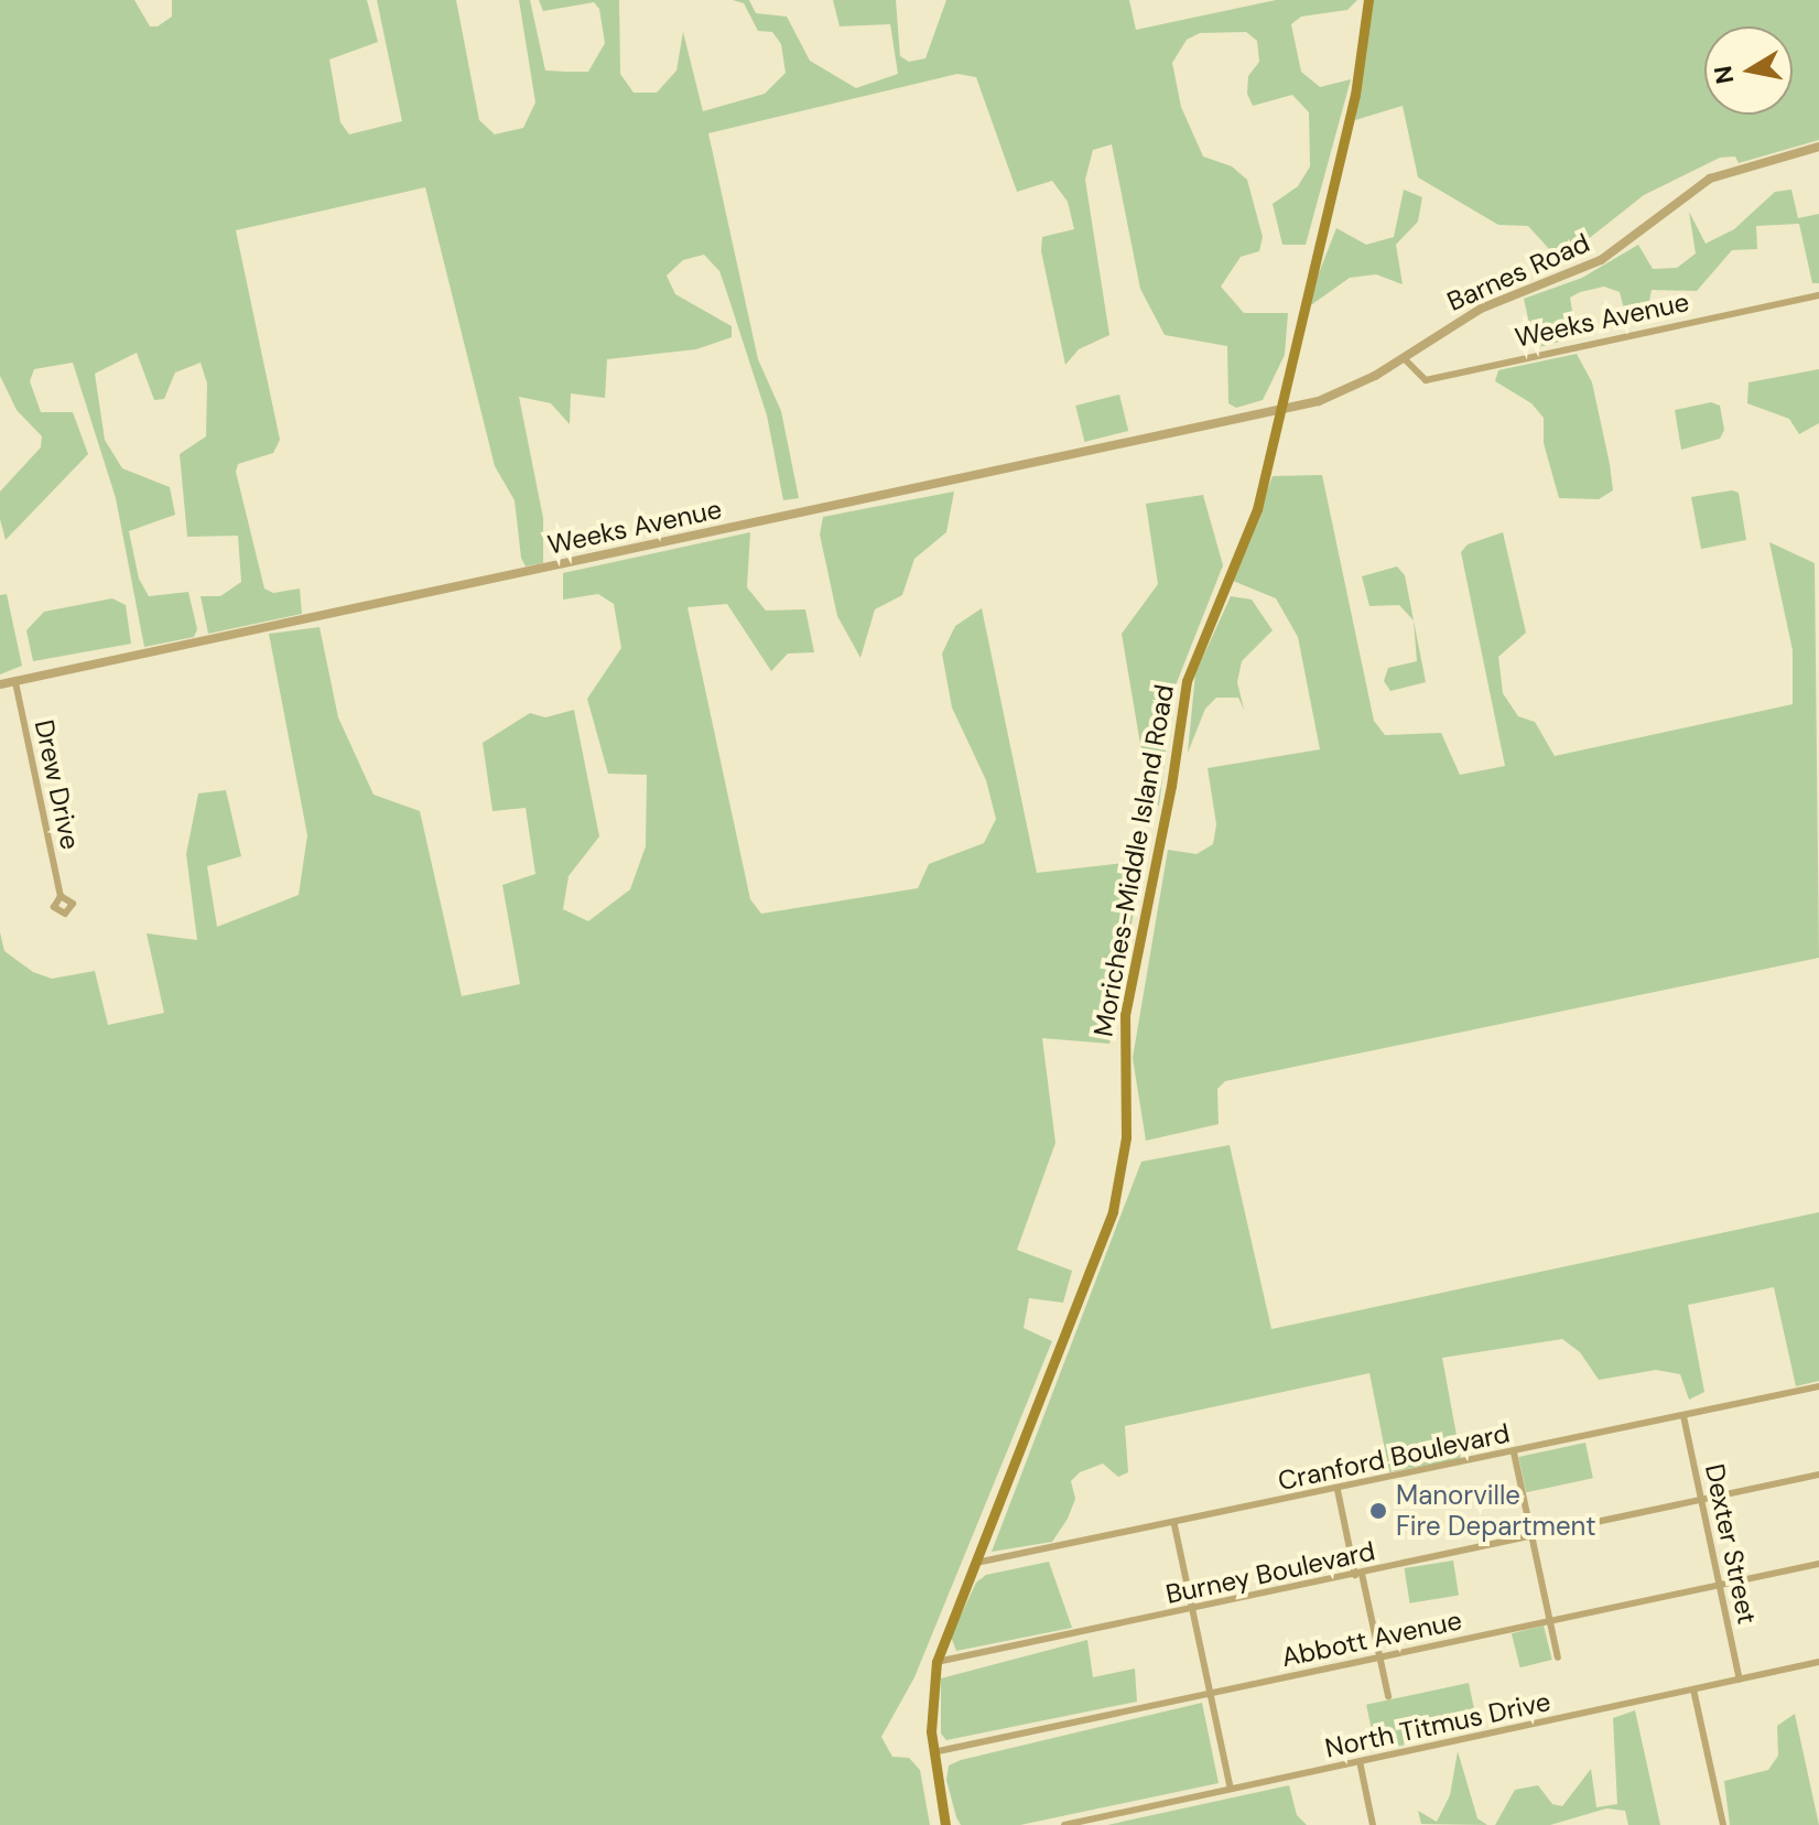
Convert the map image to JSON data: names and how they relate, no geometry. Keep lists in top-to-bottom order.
{
  "streets": {
    "main road": ["Moriches-Middle Island Road"],
    "street": [
      "Barnes Road",
      "Weeks Avenue",
      "Drew Drive",
      "Cranford Boulevard",
      "Dexter Street",
      "Burney Boulevard",
      "Abbott Avenue",
      "North Titmus Drive"
    ]
  },
  "crossings": [
    ["Barnes Road", "Weeks Avenue"],
    ["Barnes Road", "Moriches-Middle Island Road"],
    ["Weeks Avenue", "Drew Drive"],
    ["Weeks Avenue", "Moriches-Middle Island Road"],
    ["Moriches-Middle Island Road", "Cranford Boulevard"],
    ["Moriches-Middle Island Road", "Burney Boulevard"],
    ["Moriches-Middle Island Road", "Abbott Avenue"],
    ["Cranford Boulevard", "Dexter Street"],
    ["Dexter Street", "Burney Boulevard"],
    ["Dexter Street", "Abbott Avenue"],
    ["Dexter Street", "North Titmus Drive"]
  ],
  "places": ["Manorville Fire Department"],
  "north": "left"
}
